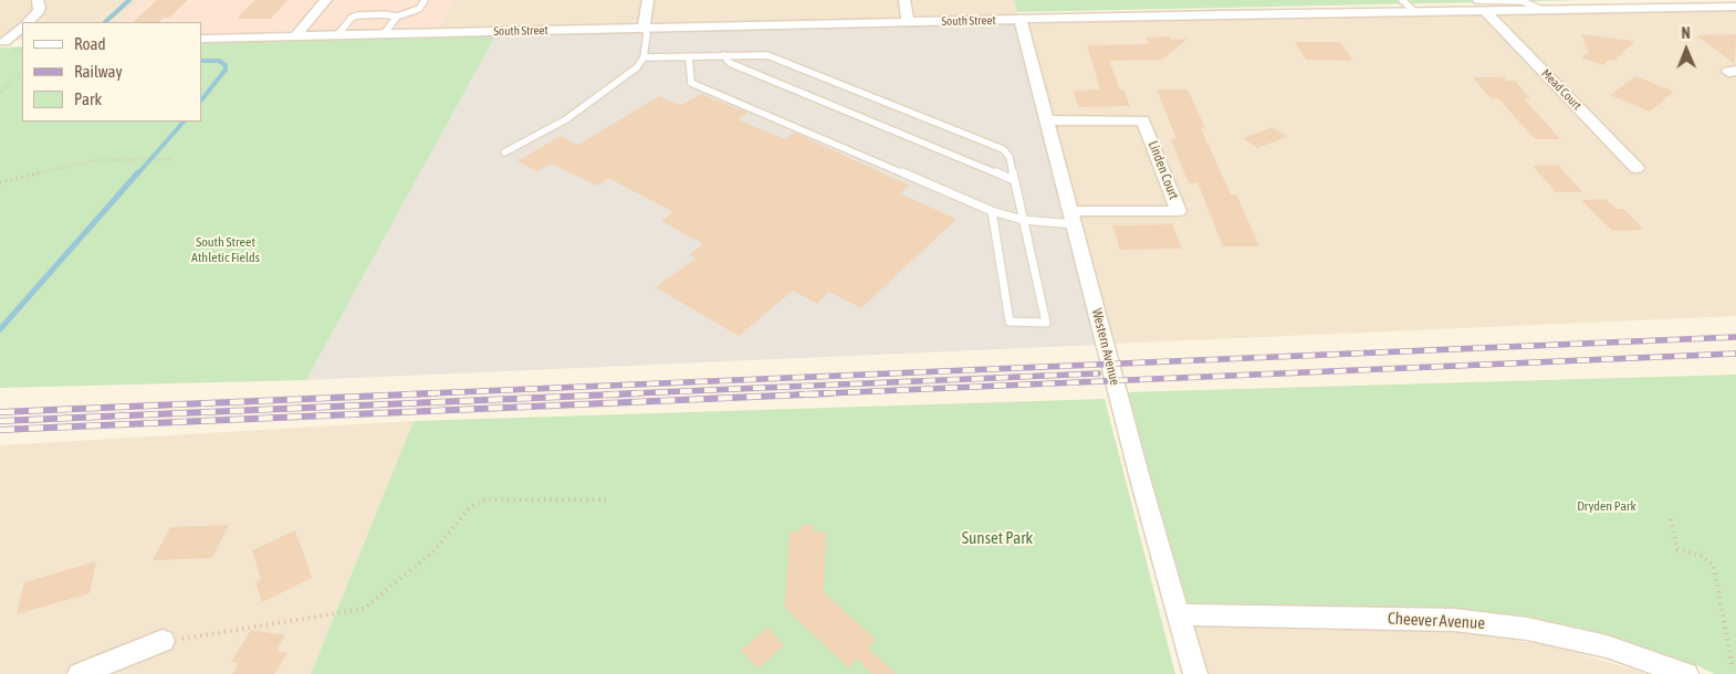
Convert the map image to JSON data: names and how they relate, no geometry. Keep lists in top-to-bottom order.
{
  "streets": {
    "street": [
      "South Street",
      "Mead Court",
      "Linden Court",
      "Western Avenue",
      "Cheever Avenue"
    ]
  },
  "crossings": [
    ["South Street", "Mead Court"],
    ["South Street", "Western Avenue"],
    ["Linden Court", "Western Avenue"],
    ["Western Avenue", "Cheever Avenue"]
  ],
  "parks": ["South Street Athletic Fields", "Dryden Park", "Sunset Park"],
  "legend": ["Road", "Railway", "Park"],
  "north": "top"
}
